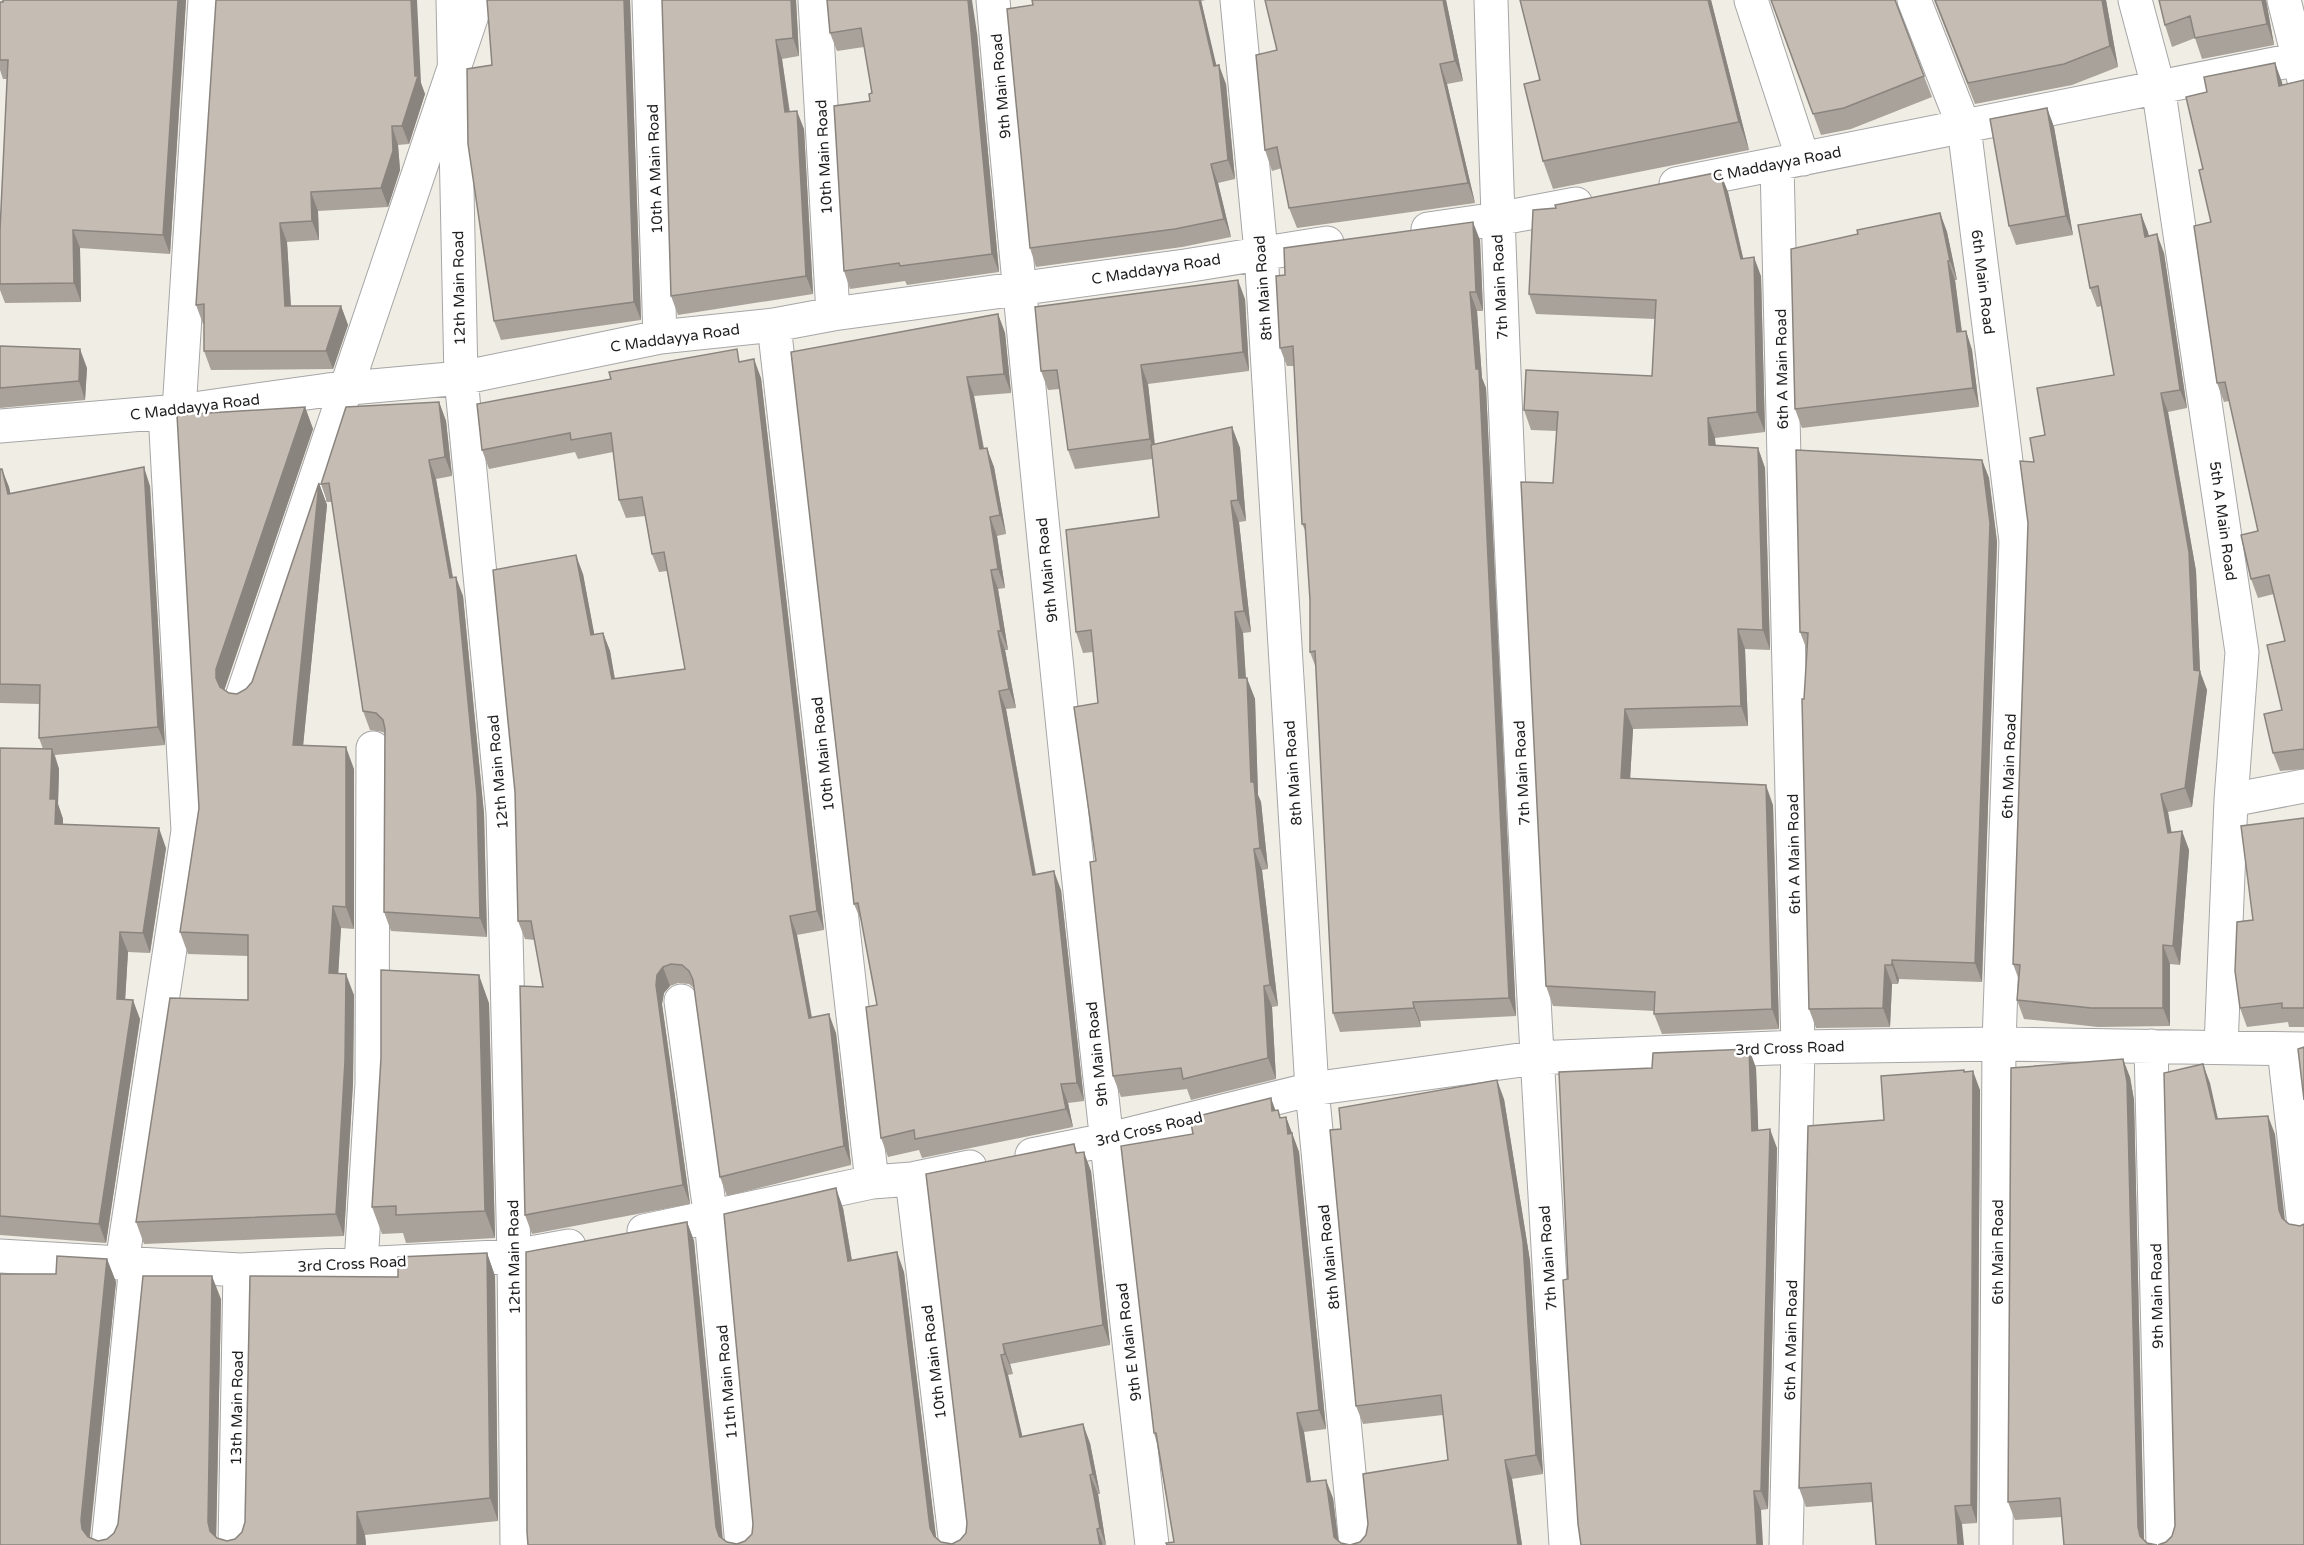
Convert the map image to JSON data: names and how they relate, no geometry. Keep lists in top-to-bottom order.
{
  "streets": {
    "street": [
      "9th Main Road",
      "10th Main Road",
      "C Maddayya Road",
      "10th A Main Road",
      "6th Main Road",
      "7th Main Road",
      "12th Main Road",
      "8th Main Road",
      "6th A Main Road",
      "5th A Main Road",
      "3rd Cross Road",
      "9th E Main Road",
      "11th Main Road",
      "13th Main Road"
    ]
  },
  "crossings": [
    ["9th Main Road", "C Maddayya Road"],
    ["9th Main Road", "3rd Cross Road"],
    ["9th Main Road", "9th E Main Road"],
    ["10th Main Road", "C Maddayya Road"],
    ["10th Main Road", "3rd Cross Road"],
    ["C Maddayya Road", "10th A Main Road"],
    ["C Maddayya Road", "6th Main Road"],
    ["C Maddayya Road", "12th Main Road"],
    ["C Maddayya Road", "8th Main Road"],
    ["C Maddayya Road", "6th A Main Road"],
    ["C Maddayya Road", "5th A Main Road"],
    ["6th Main Road", "3rd Cross Road"],
    ["7th Main Road", "3rd Cross Road"],
    ["12th Main Road", "3rd Cross Road"],
    ["8th Main Road", "3rd Cross Road"],
    ["6th A Main Road", "3rd Cross Road"],
    ["5th A Main Road", "3rd Cross Road"],
    ["3rd Cross Road", "9th E Main Road"],
    ["3rd Cross Road", "11th Main Road"],
    ["3rd Cross Road", "13th Main Road"]
  ]
}
